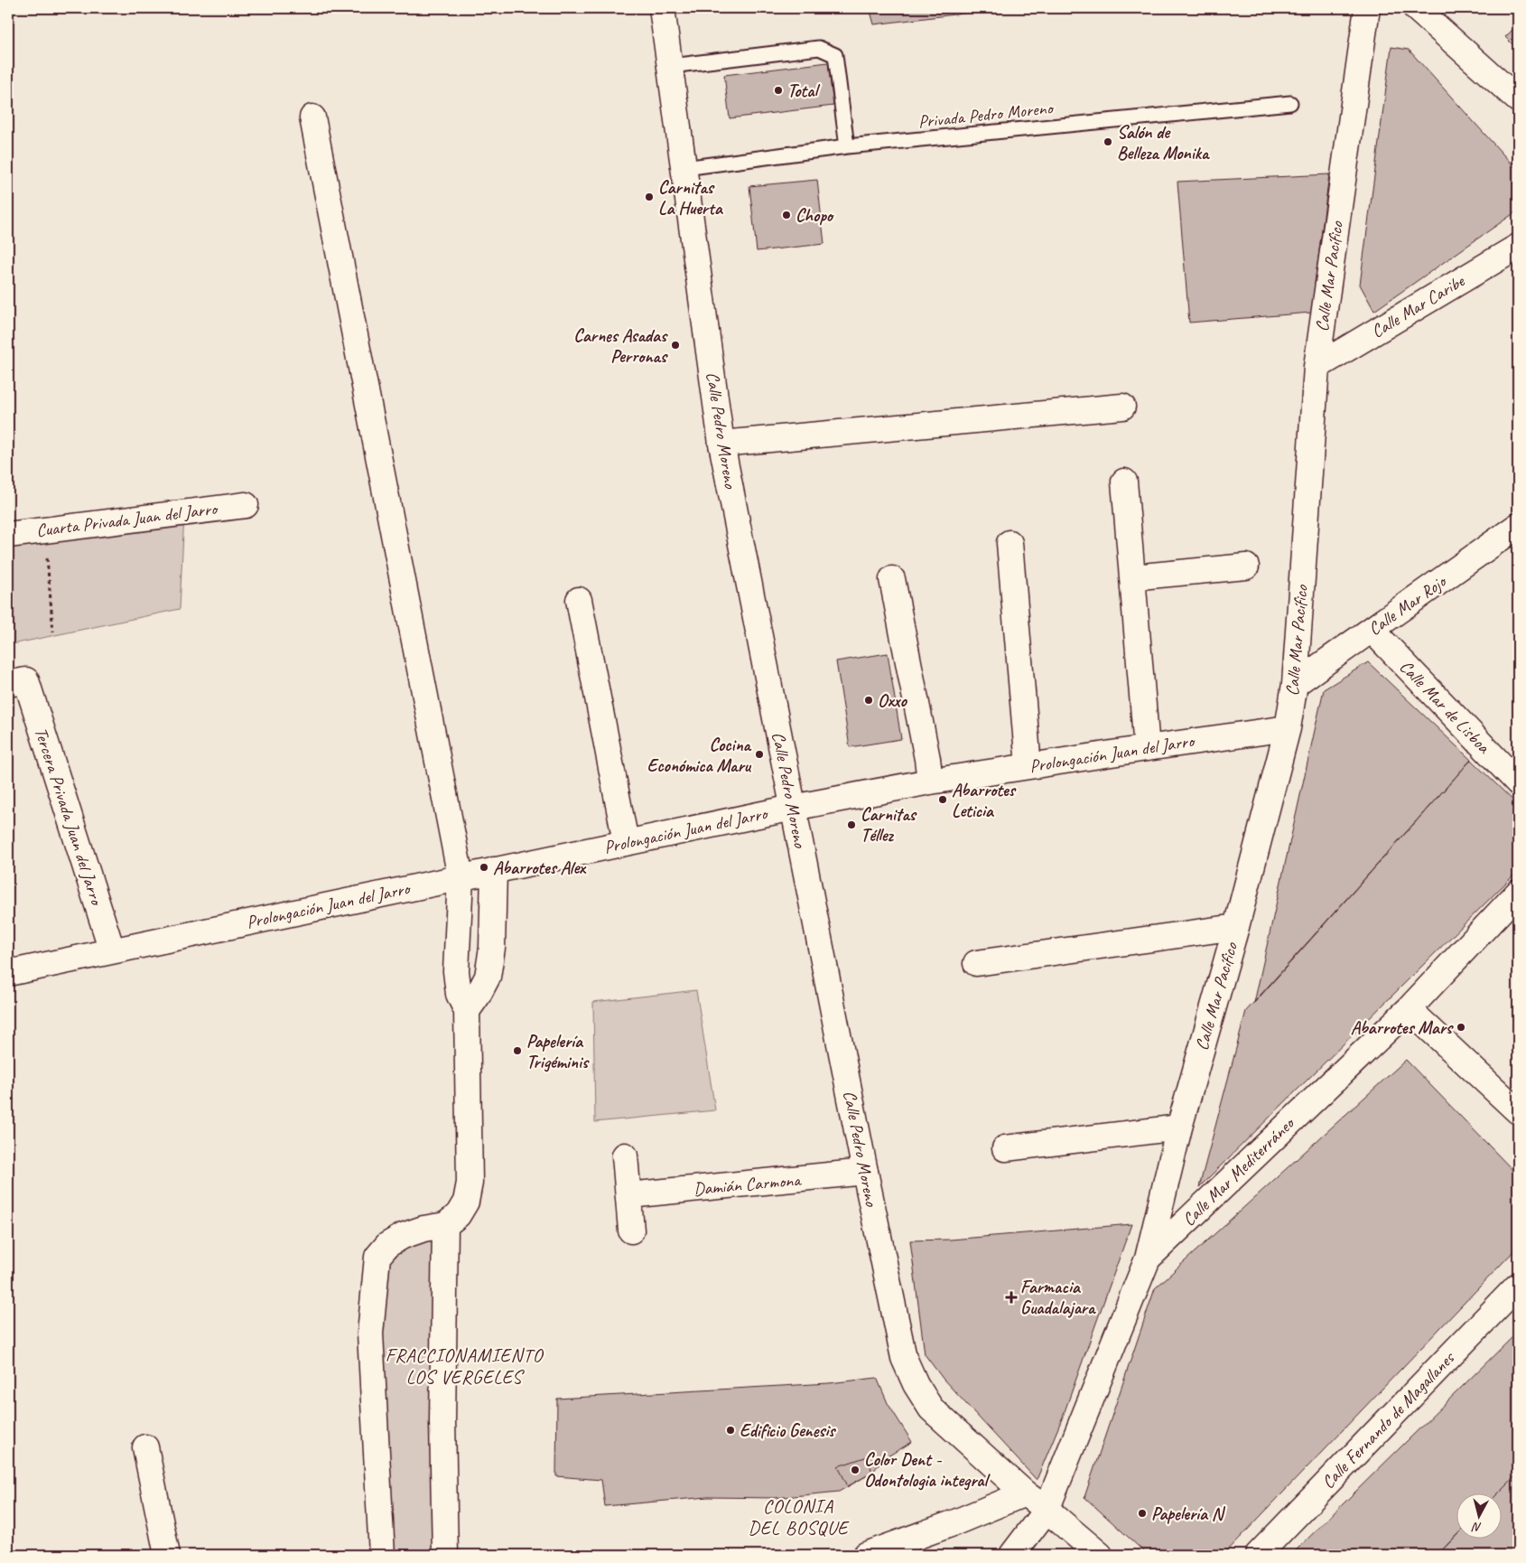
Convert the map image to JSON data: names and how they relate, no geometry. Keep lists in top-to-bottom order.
{
  "streets": {
    "street": [
      "Calle Mar Pacífico",
      "Calle Mar Caribe",
      "Calle Pedro Moreno",
      "Cuarta Privada Juan del Jarro",
      "Calle Mar Rojo",
      "Calle Mar de Lisboa",
      "Prolongación Juan del Jarro",
      "Tercera Privada Juan del Jarro",
      "Calle Mar Mediterráneo",
      "Damián Carmona",
      "Calle Fernando de Magallanes"
    ],
    "lane": ["Privada Pedro Moreno"]
  },
  "crossings": [
    ["Privada Pedro Moreno", "Calle Pedro Moreno"],
    ["Calle Mar Pacífico", "Calle Mar Caribe"],
    ["Calle Mar Pacífico", "Calle Mar Rojo"],
    ["Calle Mar Pacífico", "Prolongación Juan del Jarro"],
    ["Calle Mar Pacífico", "Calle Mar Mediterráneo"],
    ["Calle Pedro Moreno", "Prolongación Juan del Jarro"],
    ["Calle Pedro Moreno", "Calle Mar Mediterráneo"],
    ["Calle Pedro Moreno", "Damián Carmona"],
    ["Calle Mar Rojo", "Calle Mar de Lisboa"],
    ["Prolongación Juan del Jarro", "Tercera Privada Juan del Jarro"]
  ],
  "districts": ["FRACCIONAMIENTO LOS VERGELES", "COLONIA DEL BOSQUE"],
  "places": {
    "other": [
      "Total",
      "Salón de Belleza Monika",
      "Carnitas La Huerta",
      "Chopo",
      "Carnes Asadas Perronas",
      "Oxxo",
      "Cocina Económica Maru",
      "Abarrotes Leticia",
      "Carnitas Téllez",
      "Abarrotes Alex",
      "Abarrotes Mars",
      "Papelería Trigéminis",
      "Edificio Genesis",
      "Color Dent - Odontologia integral",
      "Papelería N"
    ],
    "health": ["Farmacia Guadalajara"]
  },
  "north": "bottom"
}
